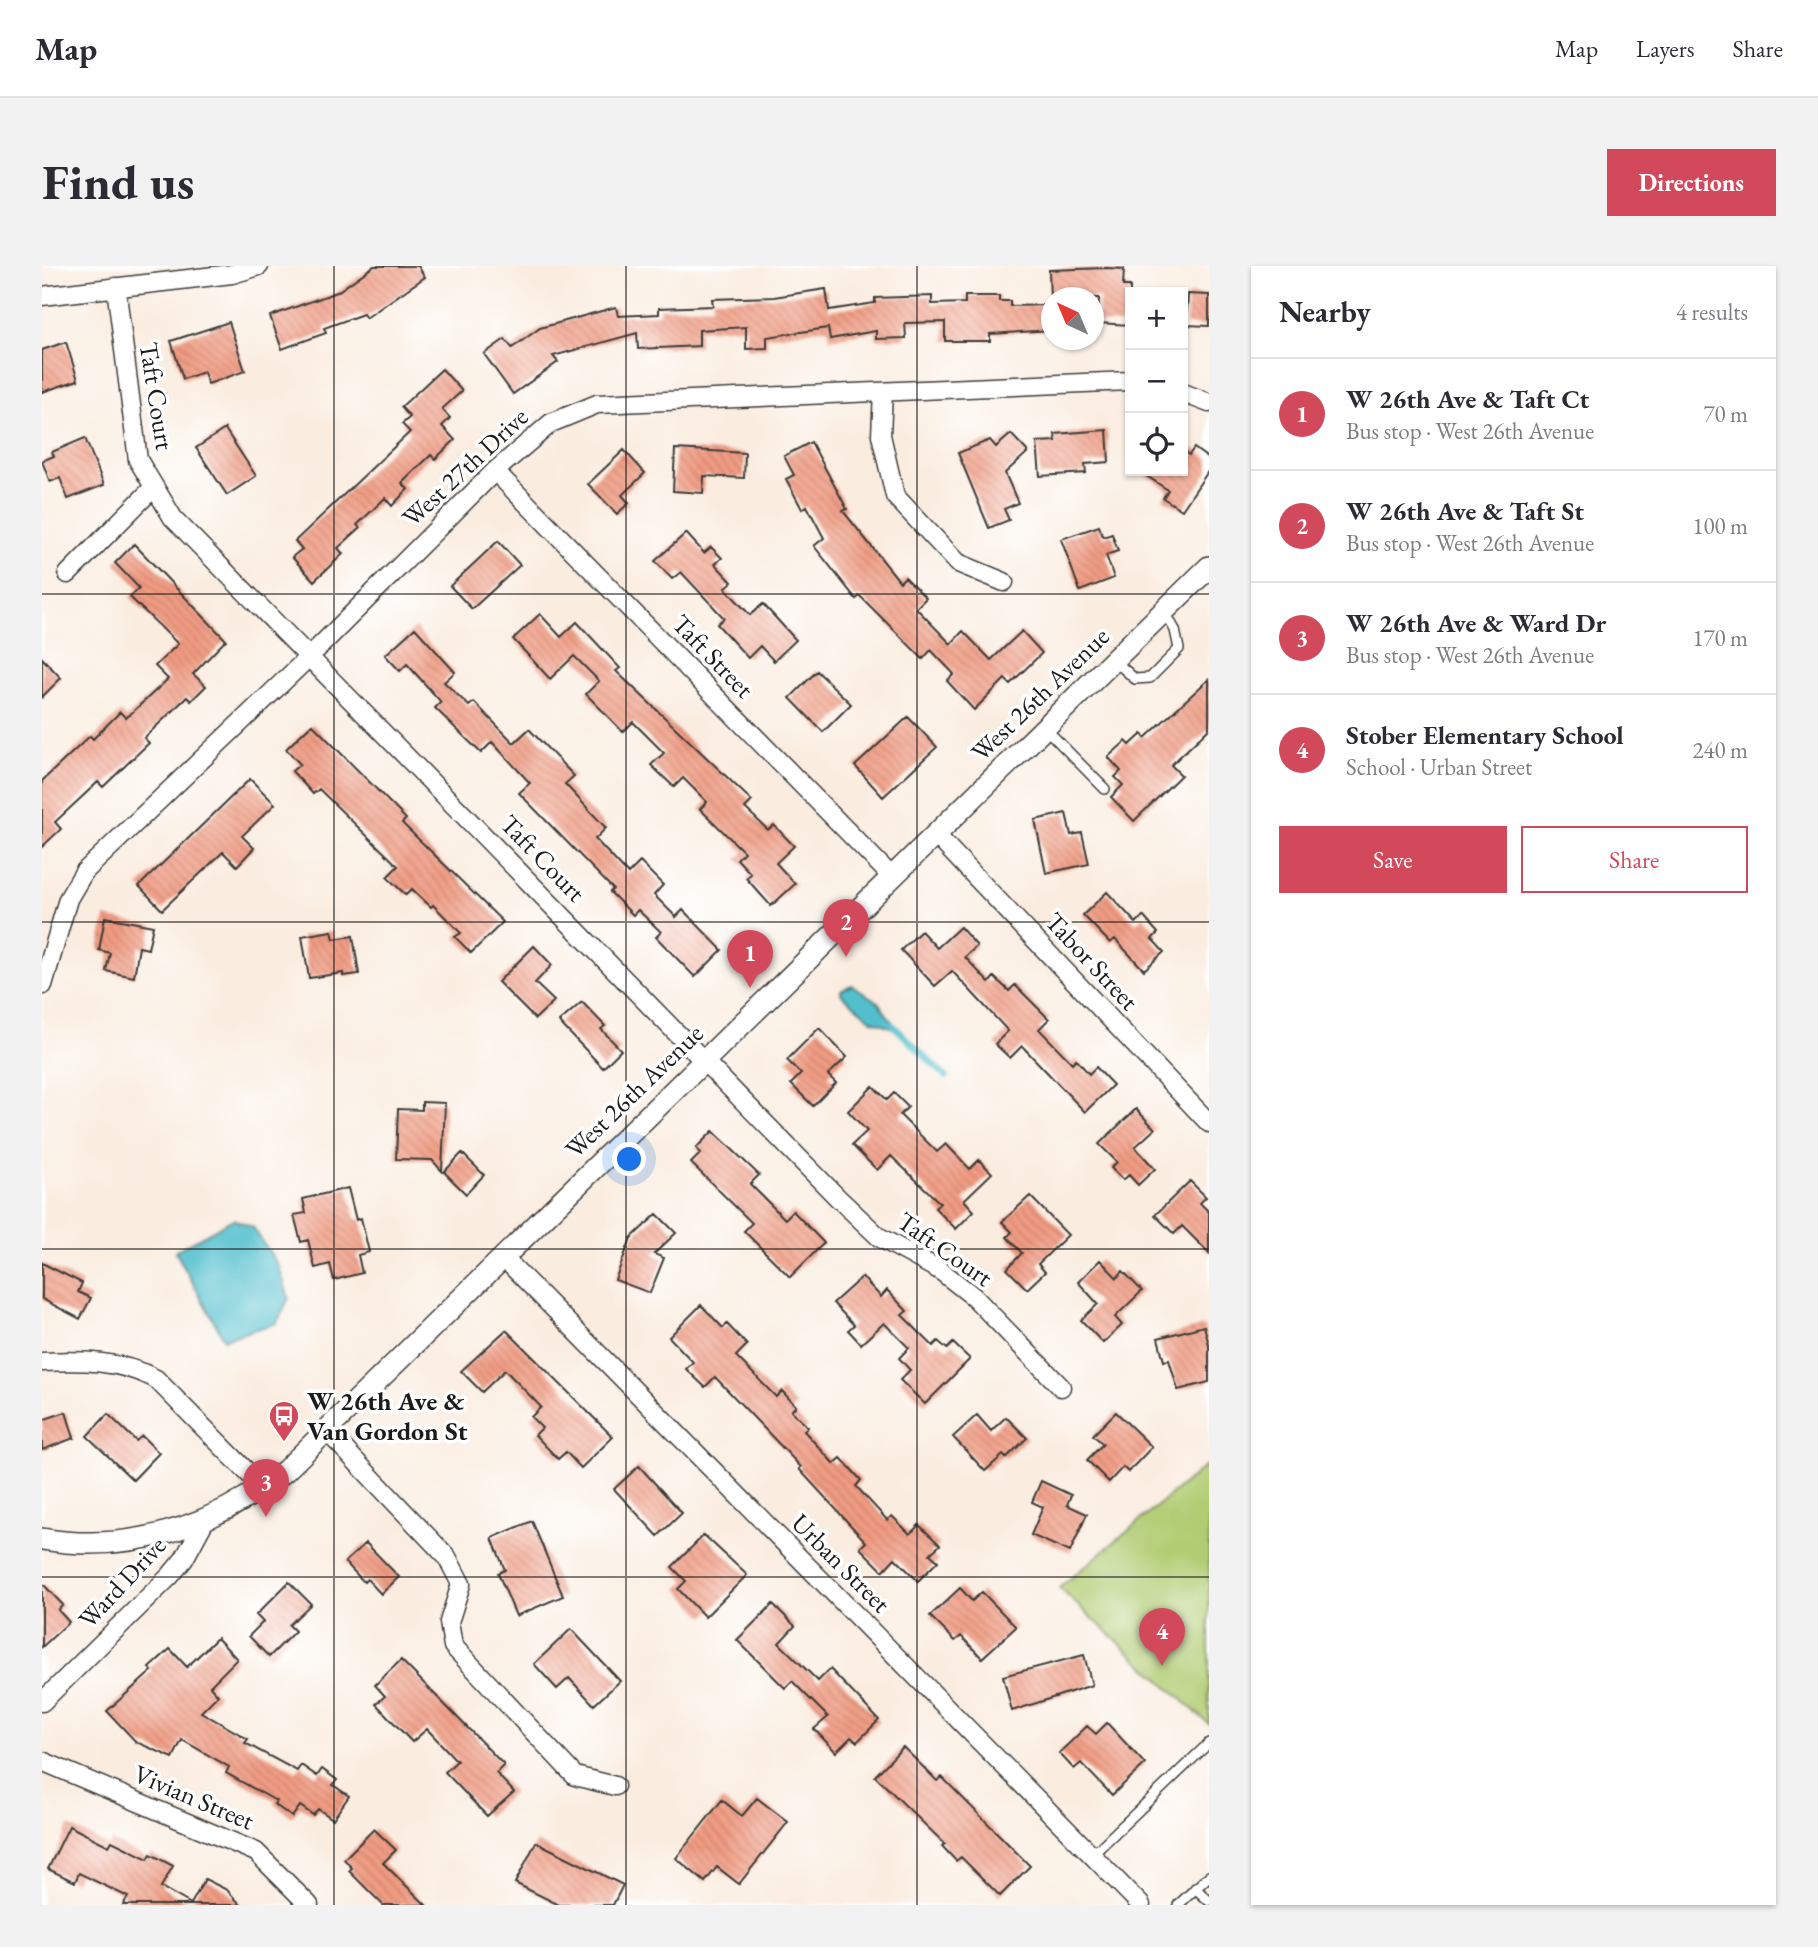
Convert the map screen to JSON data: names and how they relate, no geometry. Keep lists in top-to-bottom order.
{
  "streets": {
    "street": [
      "Taft Court",
      "West 27th Drive",
      "Taft Street",
      "West 26th Avenue",
      "Tabor Street",
      "Urban Street",
      "Ward Drive",
      "Vivian Street"
    ]
  },
  "crossings": [
    ["Taft Court", "West 27th Drive"],
    ["Taft Court", "West 26th Avenue"],
    ["West 27th Drive", "Taft Street"],
    ["Taft Street", "West 26th Avenue"],
    ["West 26th Avenue", "Tabor Street"],
    ["West 26th Avenue", "Urban Street"],
    ["West 26th Avenue", "Ward Drive"]
  ],
  "places": {
    "bus stop": ["W 26th Ave & Van Gordon St"]
  },
  "north": "top left",
  "page": {
    "header": "Map",
    "nav": ["Map", "Layers", "Share"],
    "buttons": [
      "Directions",
      ["Save", "Share"]
    ],
    "title": "Find us",
    "heading": ["Nearby", "4 results"],
    "map_buttons": ["+", "−"],
    "list": [
      {
        "mark": "1",
        "name": "W 26th Ave & Taft Ct",
        "note": "Bus stop · West 26th Avenue",
        "value": "70 m"
      },
      {
        "mark": "2",
        "name": "W 26th Ave & Taft St",
        "note": "Bus stop · West 26th Avenue",
        "value": "100 m"
      },
      {
        "mark": "3",
        "name": "W 26th Ave & Ward Dr",
        "note": "Bus stop · West 26th Avenue",
        "value": "170 m"
      },
      {
        "mark": "4",
        "name": "Stober Elementary School",
        "note": "School · Urban Street",
        "value": "240 m"
      }
    ],
    "pins": [
      "2",
      "1",
      "3",
      "4"
    ]
  }
}
